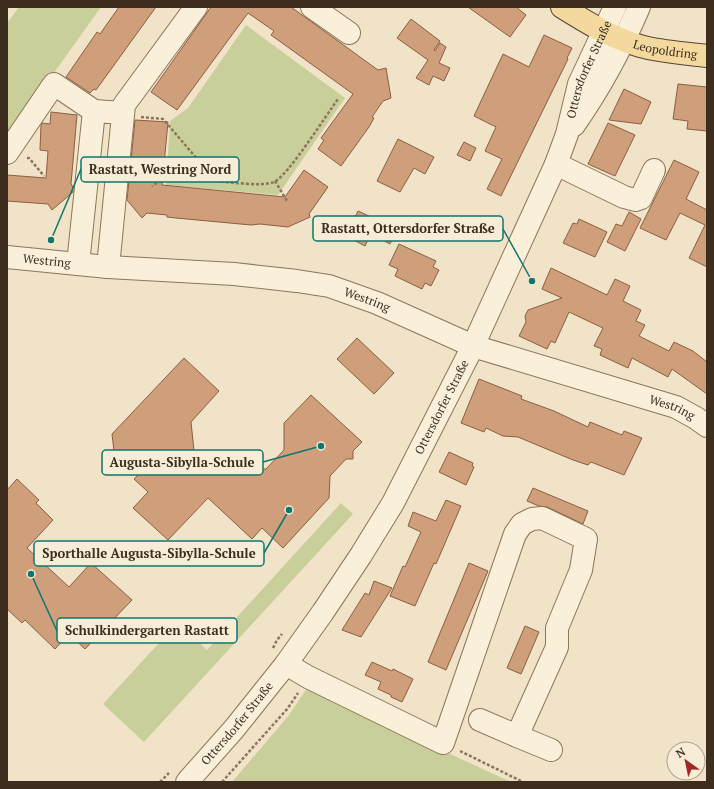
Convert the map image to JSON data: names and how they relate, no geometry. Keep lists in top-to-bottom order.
{
  "streets": {
    "main road": ["Leopoldring"],
    "street": ["Ottersdorfer Straße", "Westring"]
  },
  "crossings": [
    ["Leopoldring", "Ottersdorfer Straße"],
    ["Ottersdorfer Straße", "Westring"]
  ],
  "places": [
    "Rastatt, Westring Nord",
    "Rastatt, Ottersdorfer Straße",
    "Augusta-Sibylla-Schule",
    "Sporthalle Augusta-Sibylla-Schule",
    "Schulkindergarten Rastatt"
  ],
  "north": "top left"
}
